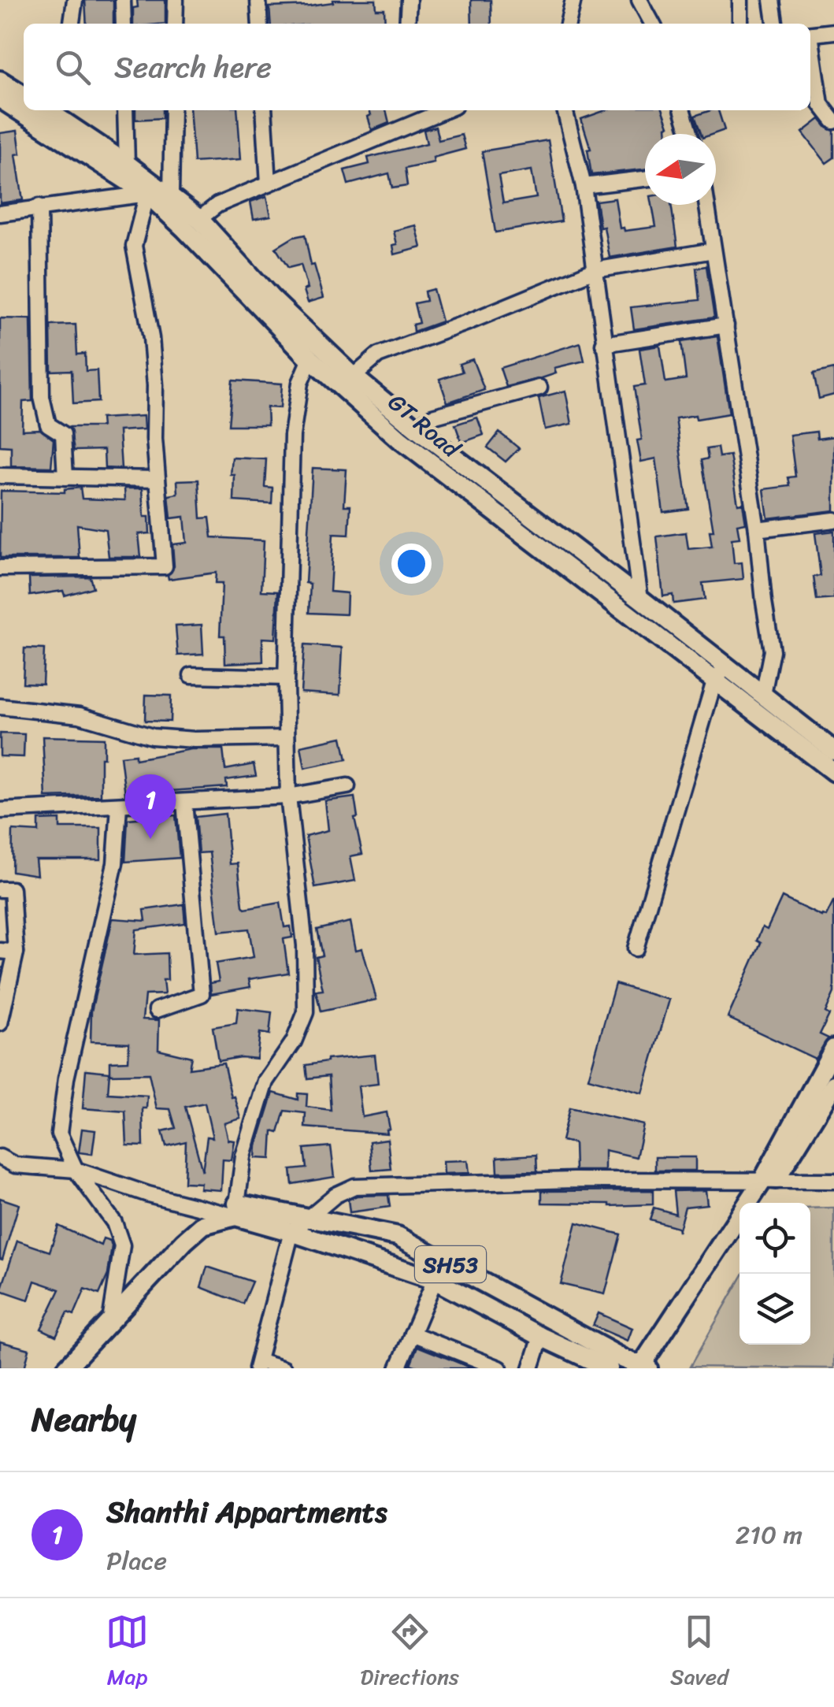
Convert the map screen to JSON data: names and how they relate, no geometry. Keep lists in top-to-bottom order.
{
  "streets": {
    "main road": ["GT Road", "SH53"]
  },
  "north": "left",
  "page": {
    "search": "Search here",
    "pins": "1",
    "heading": "Nearby",
    "list": [
      {
        "mark": "1",
        "name": "Shanthi Appartments",
        "note": "Place",
        "value": "210 m"
      }
    ],
    "nav": ["Map", "Directions", "Saved"]
  }
}
